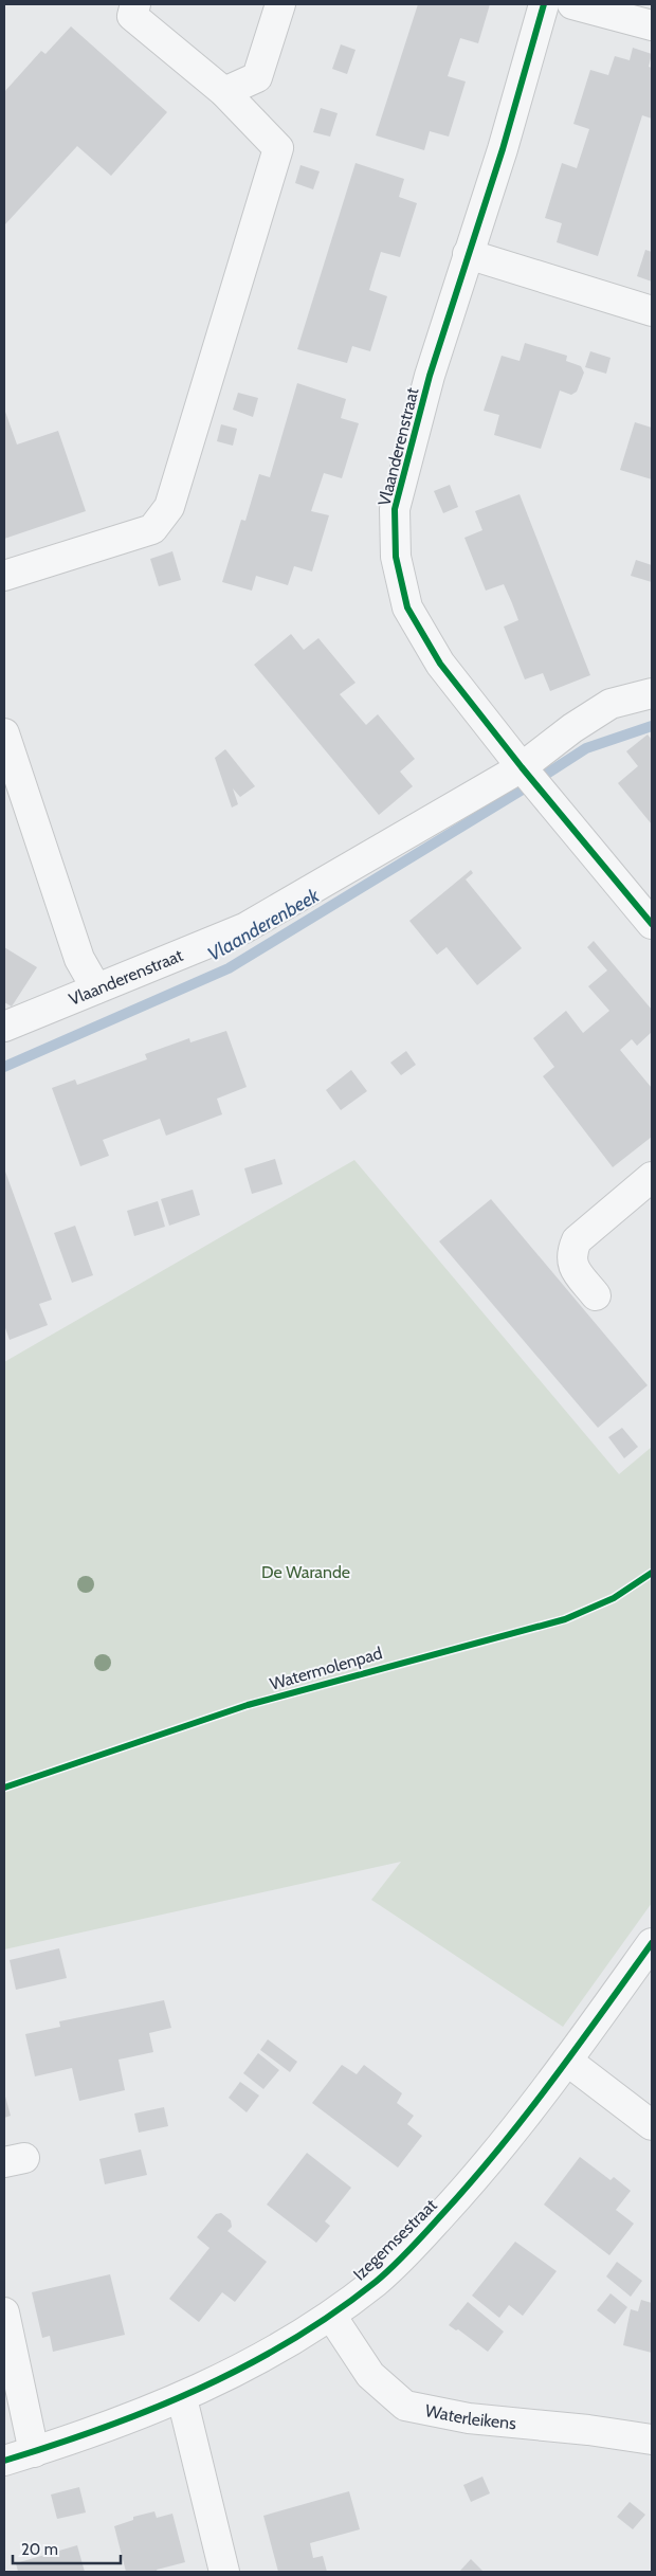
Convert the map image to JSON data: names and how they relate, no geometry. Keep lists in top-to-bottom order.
{
  "streets": {
    "street": ["Vlaanderenstraat", "Izegemsestraat", "Waterleikens"],
    "cycle path": ["Watermolenpad"]
  },
  "crossings": [
    ["Izegemsestraat", "Waterleikens"]
  ],
  "water": ["Vlaanderenbeek"],
  "parks": ["De Warande"],
  "scale_bar": "20 m"
}
